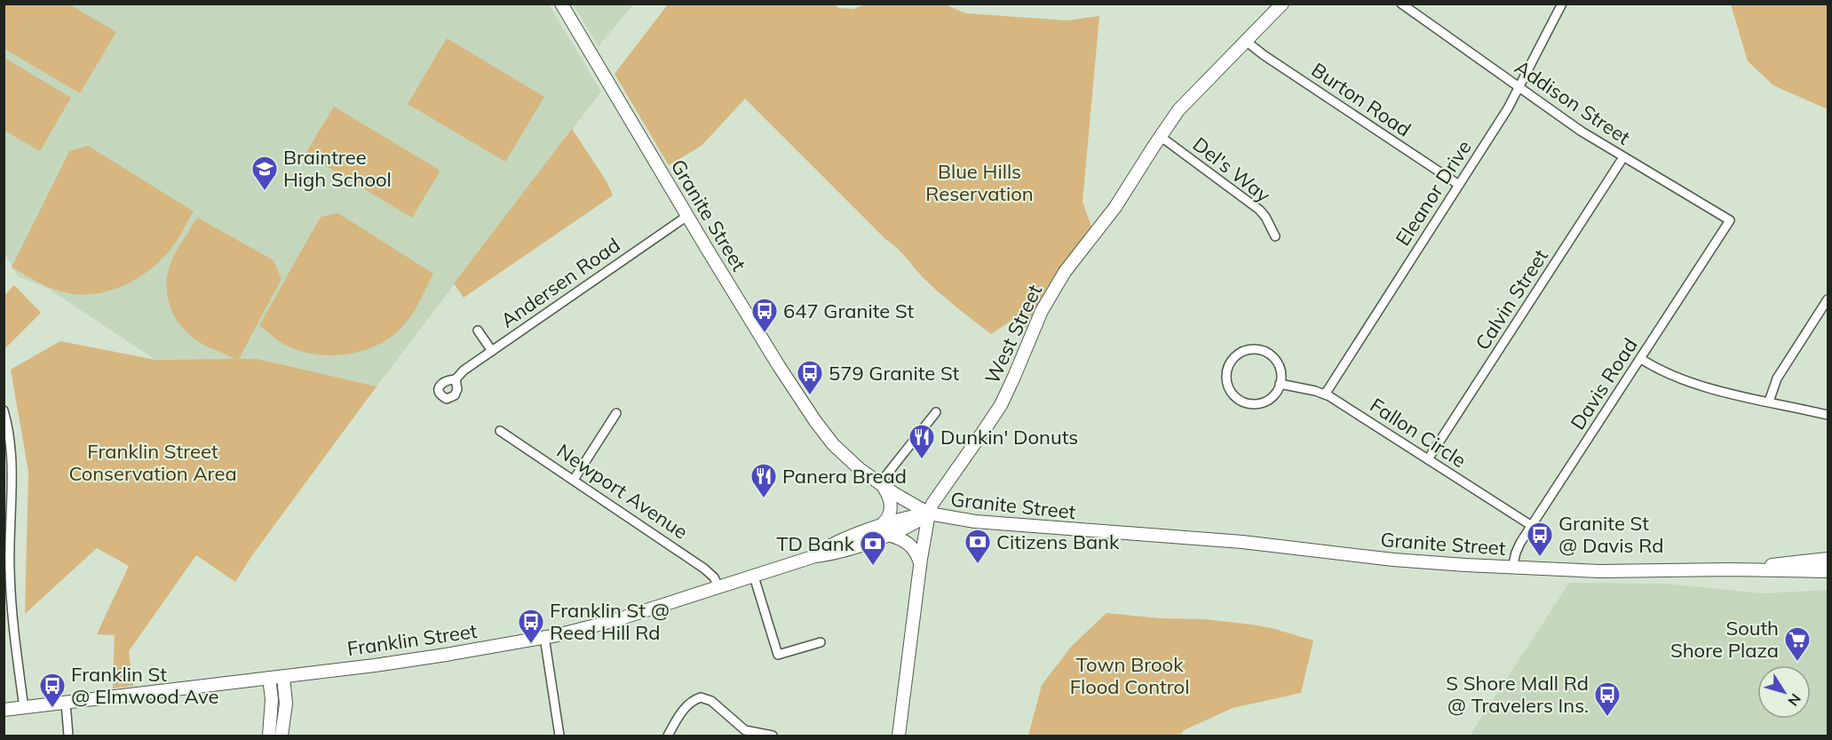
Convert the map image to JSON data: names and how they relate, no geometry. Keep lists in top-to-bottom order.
{
  "streets": {
    "main road": ["Granite Street", "West Street", "Franklin Street"],
    "street": [
      "Burton Road",
      "Addison Street",
      "Del's Way",
      "Eleanor Drive",
      "Andersen Road",
      "Calvin Street",
      "Davis Road",
      "Fallon Circle",
      "Newport Avenue"
    ]
  },
  "crossings": [
    ["Burton Road", "Eleanor Drive"],
    ["Burton Road", "West Street"],
    ["Addison Street", "Eleanor Drive"],
    ["Addison Street", "Calvin Street"],
    ["Addison Street", "Davis Road"],
    ["Del's Way", "West Street"],
    ["Eleanor Drive", "Fallon Circle"],
    ["Granite Street", "Andersen Road"],
    ["Granite Street", "West Street"],
    ["Granite Street", "Davis Road"],
    ["Granite Street", "Franklin Street"],
    ["Calvin Street", "Fallon Circle"],
    ["West Street", "Franklin Street"],
    ["Davis Road", "Fallon Circle"],
    ["Newport Avenue", "Franklin Street"]
  ],
  "parks": ["Blue Hills Reservation", "Franklin Street Conservation Area", "Town Brook Flood Control"],
  "places": {
    "school or university": ["Braintree High School"],
    "bus stop": [
      "647 Granite St",
      "579 Granite St",
      "Granite St @ Davis Rd",
      "Franklin St @ Reed Hill Rd",
      "Franklin St @ Elmwood Ave",
      "S Shore Mall Rd @ Travelers Ins."
    ],
    "restaurant": ["Dunkin' Donuts", "Panera Bread"],
    "bank": ["Citizens Bank", "TD Bank"],
    "supermarket": ["South Shore Plaza"]
  },
  "north": "bottom right"
}
